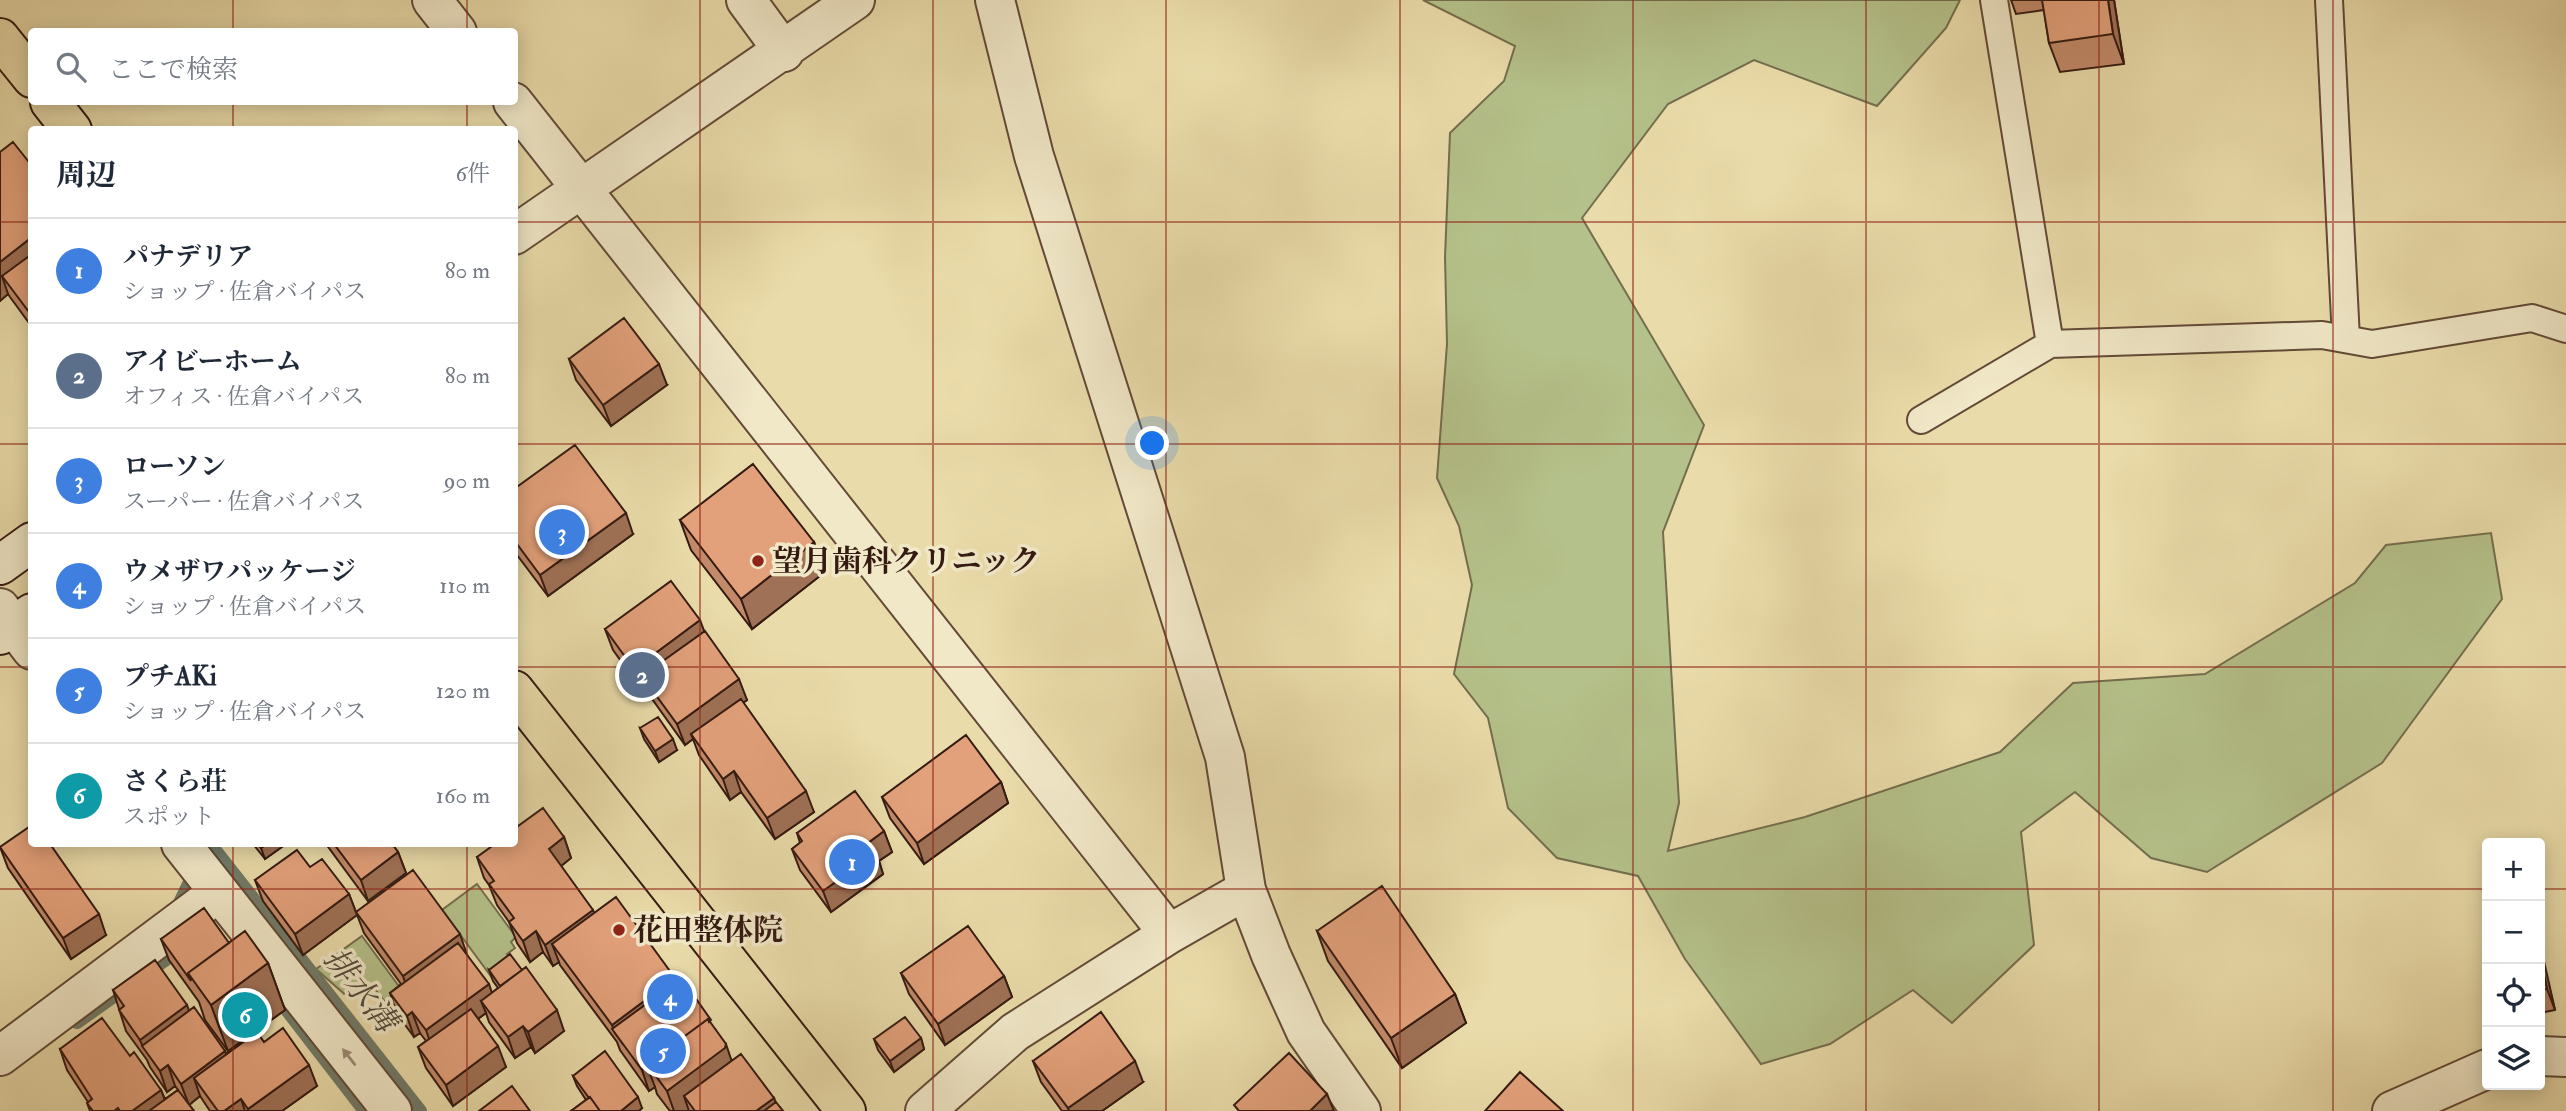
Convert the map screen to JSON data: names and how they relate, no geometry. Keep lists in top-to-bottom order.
{
  "water": ["排水溝"],
  "places": ["望月歯科クリニック", "花田整体院"],
  "page": {
    "search": "ここで検索",
    "heading": ["周辺", "6件"],
    "list": [
      {
        "mark": "1",
        "name": "パナデリア",
        "note": "ショップ · 佐倉バイパス",
        "value": "80 m"
      },
      {
        "mark": "2",
        "name": "アイビーホーム",
        "note": "オフィス · 佐倉バイパス",
        "value": "80 m"
      },
      {
        "mark": "3",
        "name": "ローソン",
        "note": "スーパー · 佐倉バイパス",
        "value": "90 m"
      },
      {
        "mark": "4",
        "name": "ウメザワパッケージ",
        "note": "ショップ · 佐倉バイパス",
        "value": "110 m"
      },
      {
        "mark": "5",
        "name": "プチAKi",
        "note": "ショップ · 佐倉バイパス",
        "value": "120 m"
      },
      {
        "mark": "6",
        "name": "さくら荘",
        "note": "スポット",
        "value": "160 m"
      }
    ],
    "pins": [
      "3",
      "2",
      "1",
      "4",
      "6",
      "5"
    ],
    "map_buttons": ["+", "−"]
  }
}
